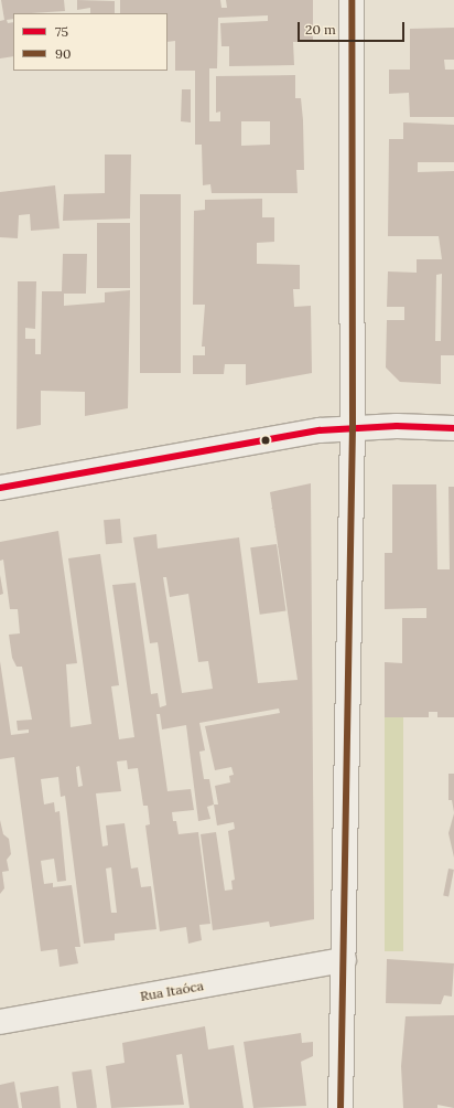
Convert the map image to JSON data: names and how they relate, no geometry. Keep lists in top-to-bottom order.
{
  "streets": {
    "street": ["Rua Itaóca"]
  },
  "lines": ["transit line 90", "transit line 75"],
  "legend": ["75", "90"],
  "scale_bar": "20 m"
}
